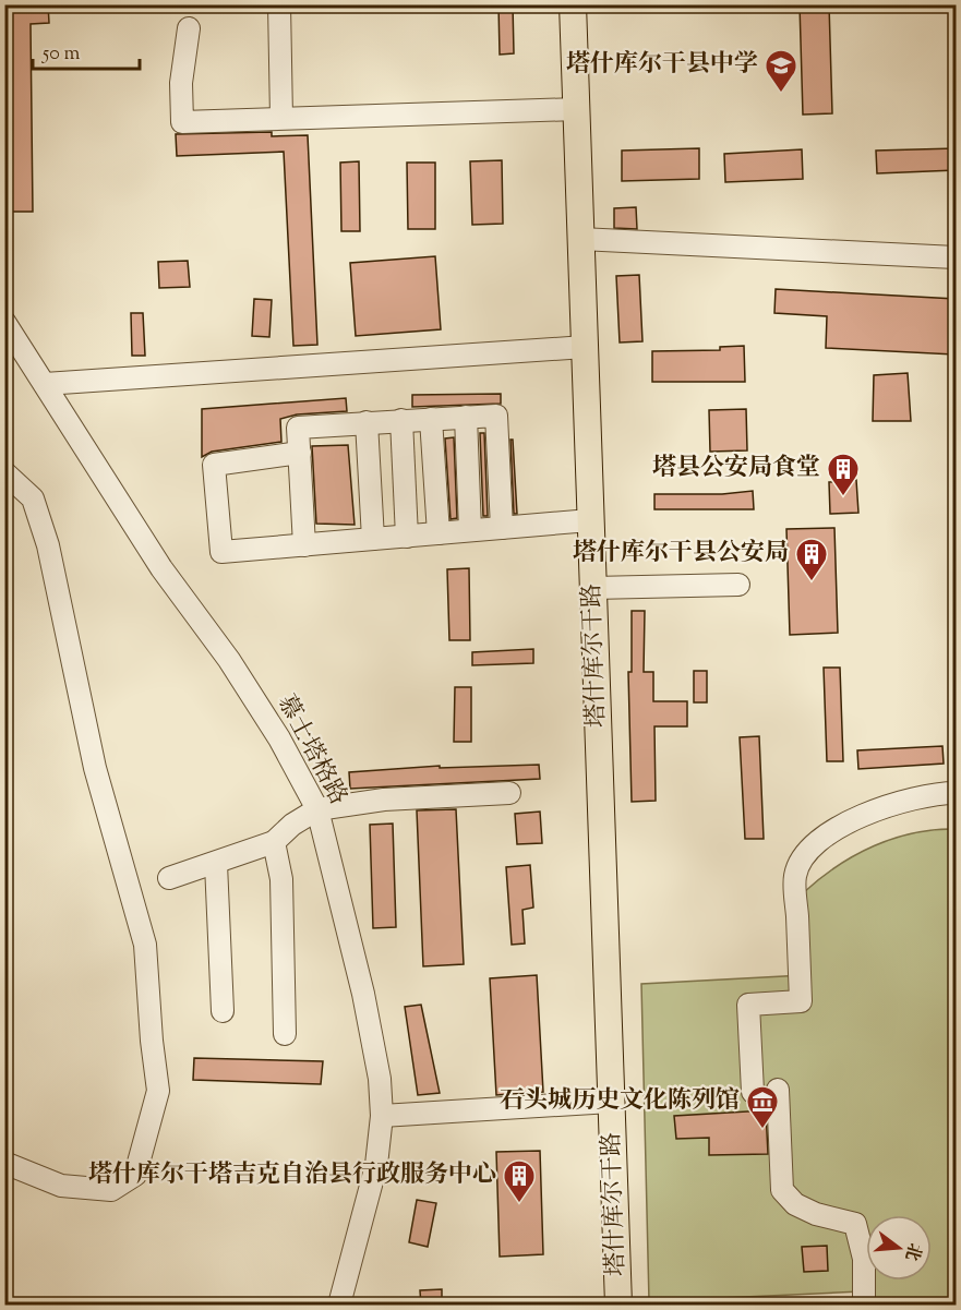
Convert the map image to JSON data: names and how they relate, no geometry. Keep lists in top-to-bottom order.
{
  "streets": {
    "main road": ["塔什库尔干路"],
    "street": ["慕士塔格路"]
  },
  "places": {
    "school or university": ["塔什库尔干县中学"],
    "building": ["塔县公安局食堂", "塔什库尔干县公安局", "塔什库尔干塔吉克自治县行政服务中心"],
    "museum": ["石头城历史文化陈列馆"]
  },
  "scale_bar": "50 m",
  "north": "right"
}
